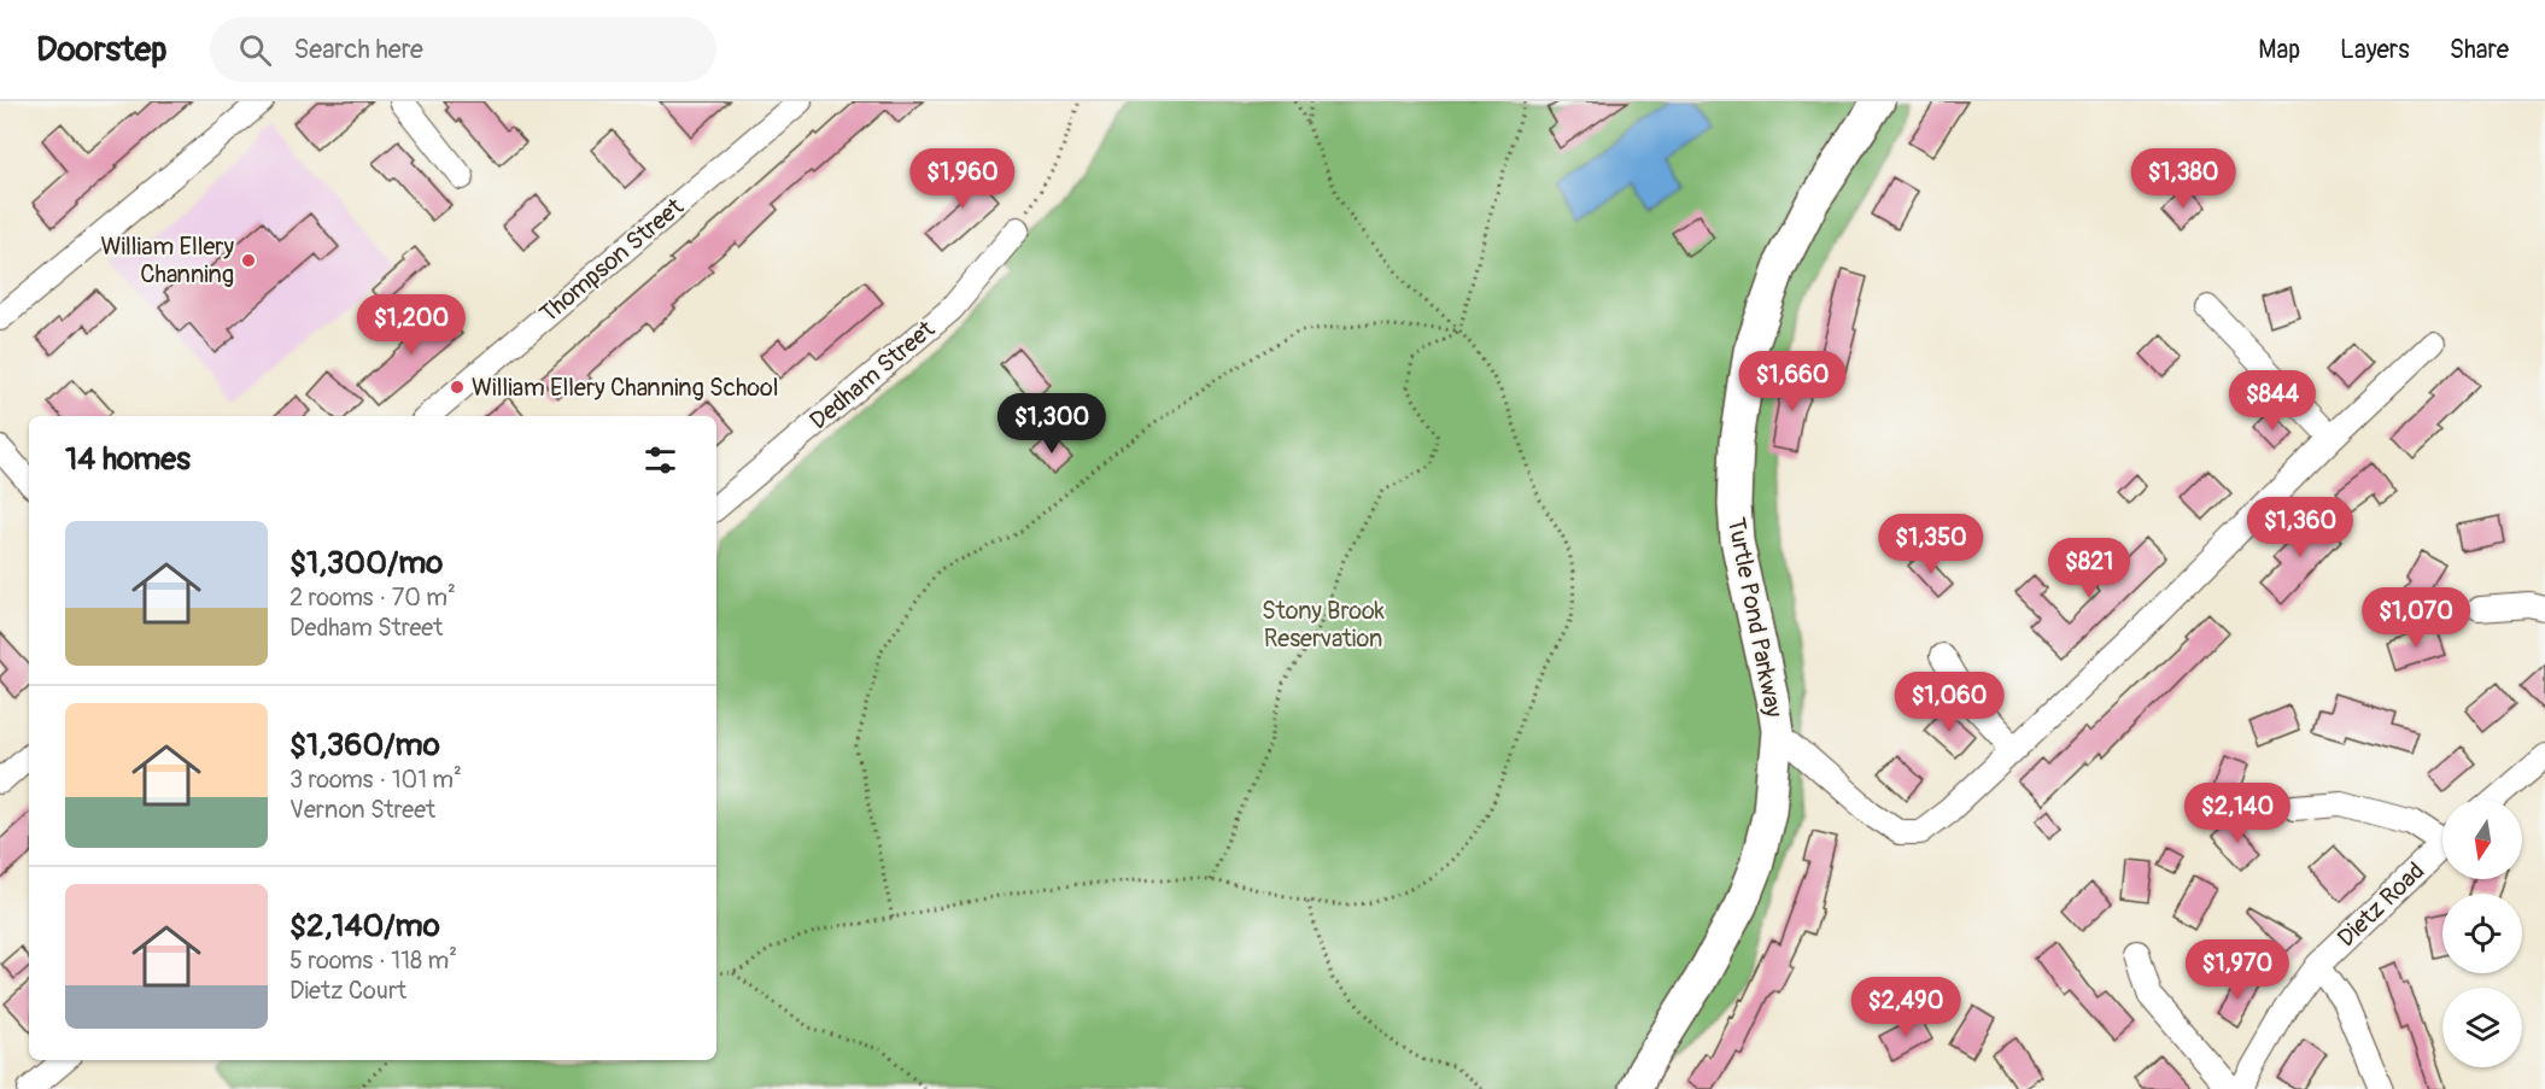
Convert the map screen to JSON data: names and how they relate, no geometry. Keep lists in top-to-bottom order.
{
  "streets": {
    "main road": ["Turtle Pond Parkway"],
    "street": ["Thompson Street", "Dedham Street", "Dietz Road"]
  },
  "parks": ["Stony Brook Reservation"],
  "places": ["William Ellery Channing", "William Ellery Channing School"],
  "north": "bottom",
  "page": {
    "header": "Doorstep",
    "search": "Search here",
    "nav": ["Map", "Layers", "Share"],
    "price": [
      "$1,960",
      "$1,380",
      "$1,200",
      "$1,660",
      "$844",
      "$1,300",
      "$1,360",
      "$1,350",
      "$821",
      "$1,070",
      "$1,060",
      "$2,140",
      "$1,970",
      "$2,490"
    ],
    "heading": "14 homes",
    "list": [
      {
        "name": "$1,300/mo",
        "note": "2 rooms · 70 m² · Dedham Street"
      },
      {
        "name": "$1,360/mo",
        "note": "3 rooms · 101 m² · Vernon Street"
      },
      {
        "name": "$2,140/mo",
        "note": "5 rooms · 118 m² · Dietz Court"
      }
    ]
  }
}
